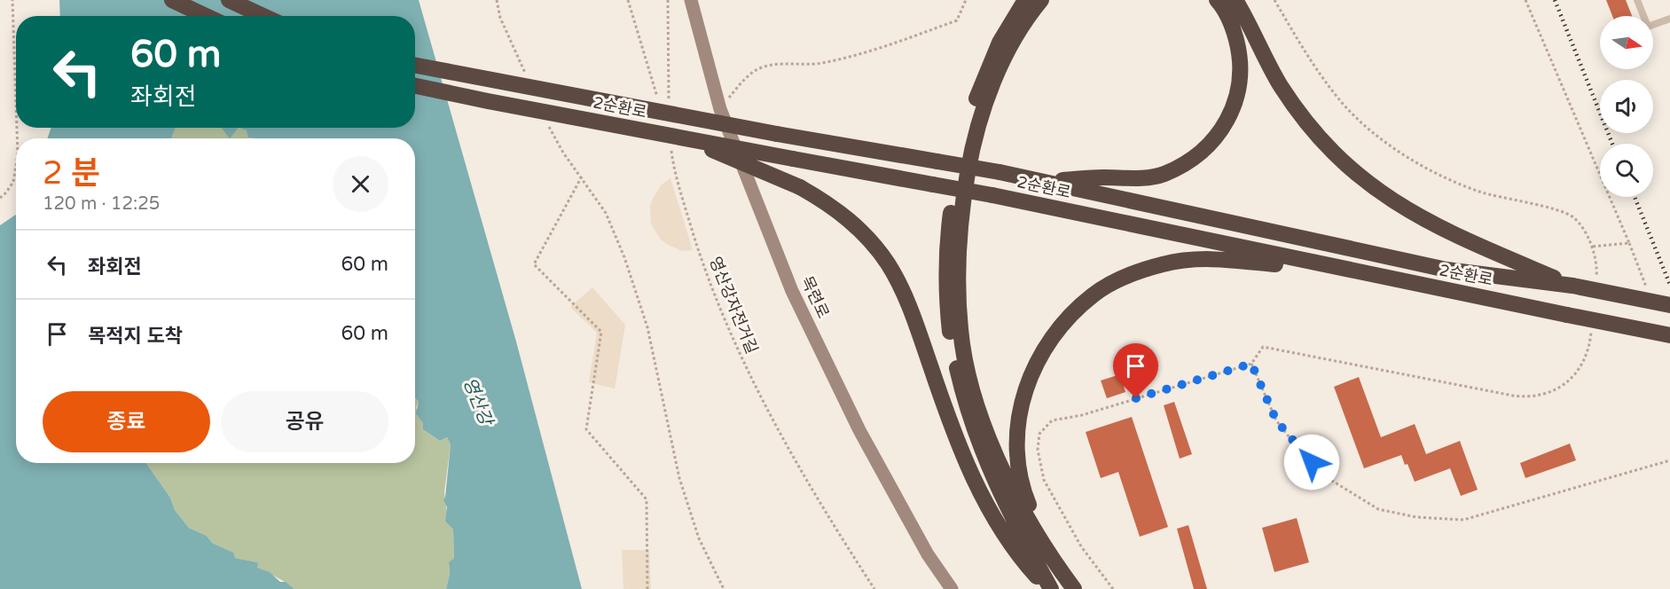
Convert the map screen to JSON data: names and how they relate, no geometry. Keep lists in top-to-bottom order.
{
  "streets": {
    "highway": ["2순환로"],
    "street": ["목련로"],
    "path": ["영산강자전거길"]
  },
  "water": ["영산강"],
  "north": "right",
  "page": {
    "turn": ["60 m", "좌회전"],
    "heading": ["2 분", "120 m · 12:25"],
    "list": [
      {
        "name": "좌회전",
        "value": "60 m"
      },
      {
        "name": "목적지 도착",
        "value": "60 m"
      }
    ],
    "buttons": ["종료", "공유"]
  }
}
